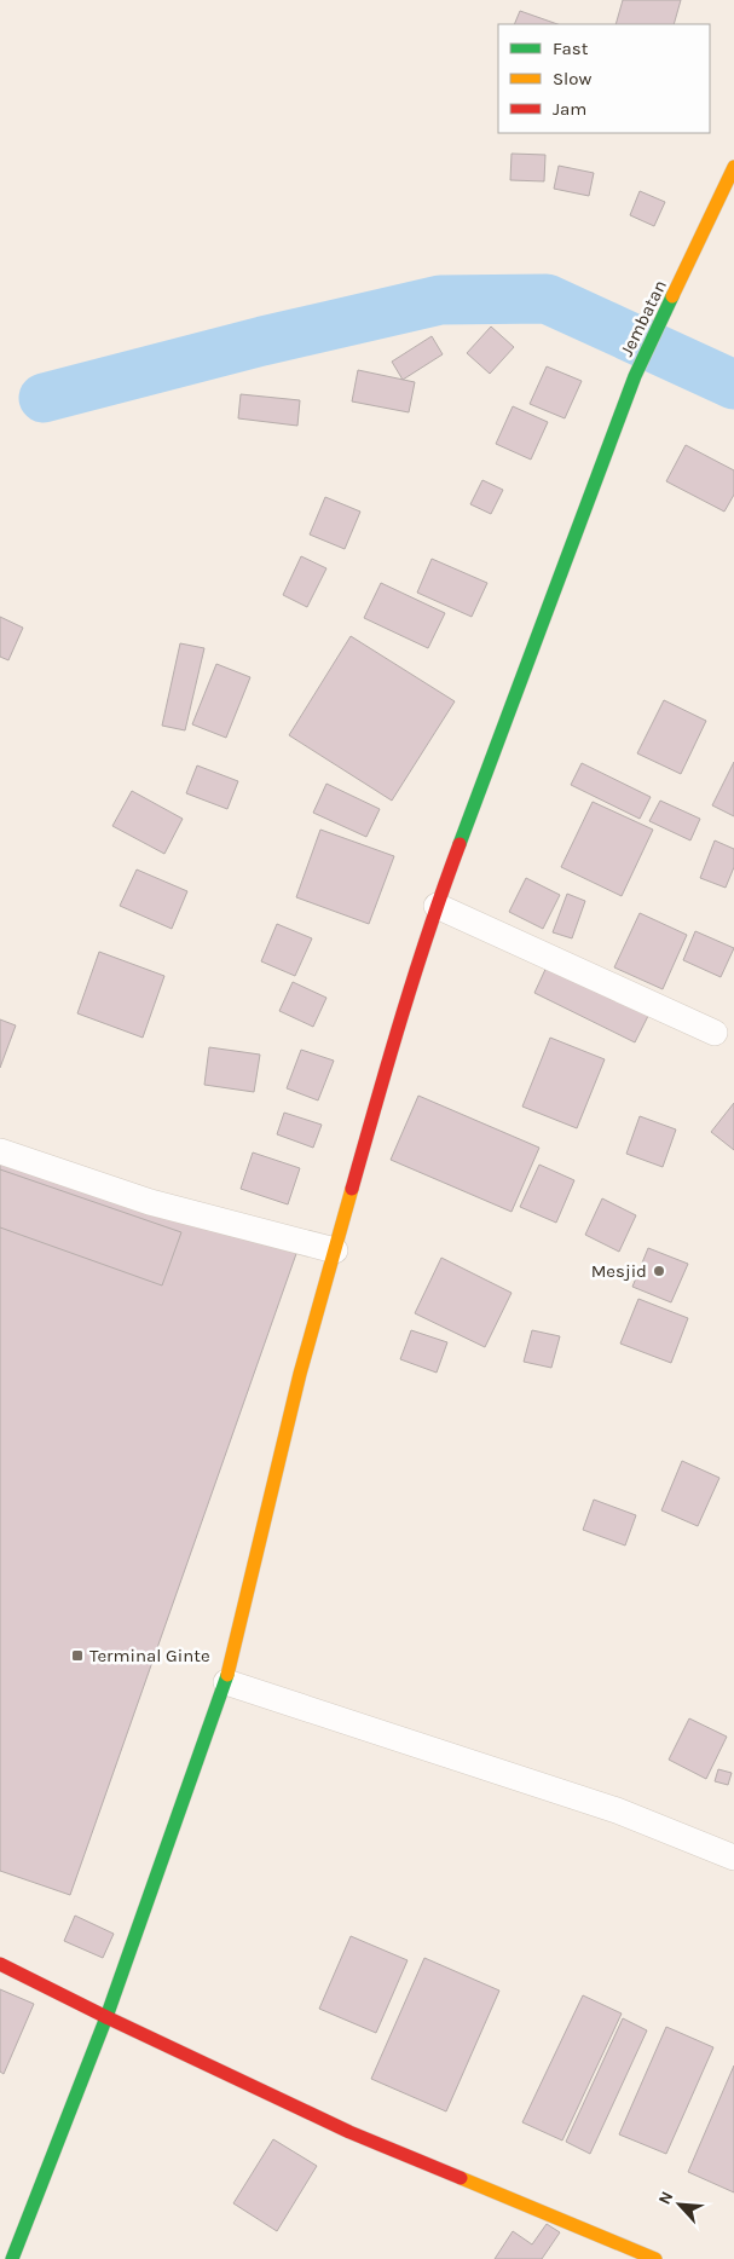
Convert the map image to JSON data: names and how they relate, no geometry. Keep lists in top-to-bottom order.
{
  "streets": {
    "main road": ["Jembatan"]
  },
  "places": {
    "other": ["Mesjid"],
    "transit": ["Terminal Ginte"]
  },
  "legend": ["Fast", "Slow", "Jam"],
  "north": "top left"
}
